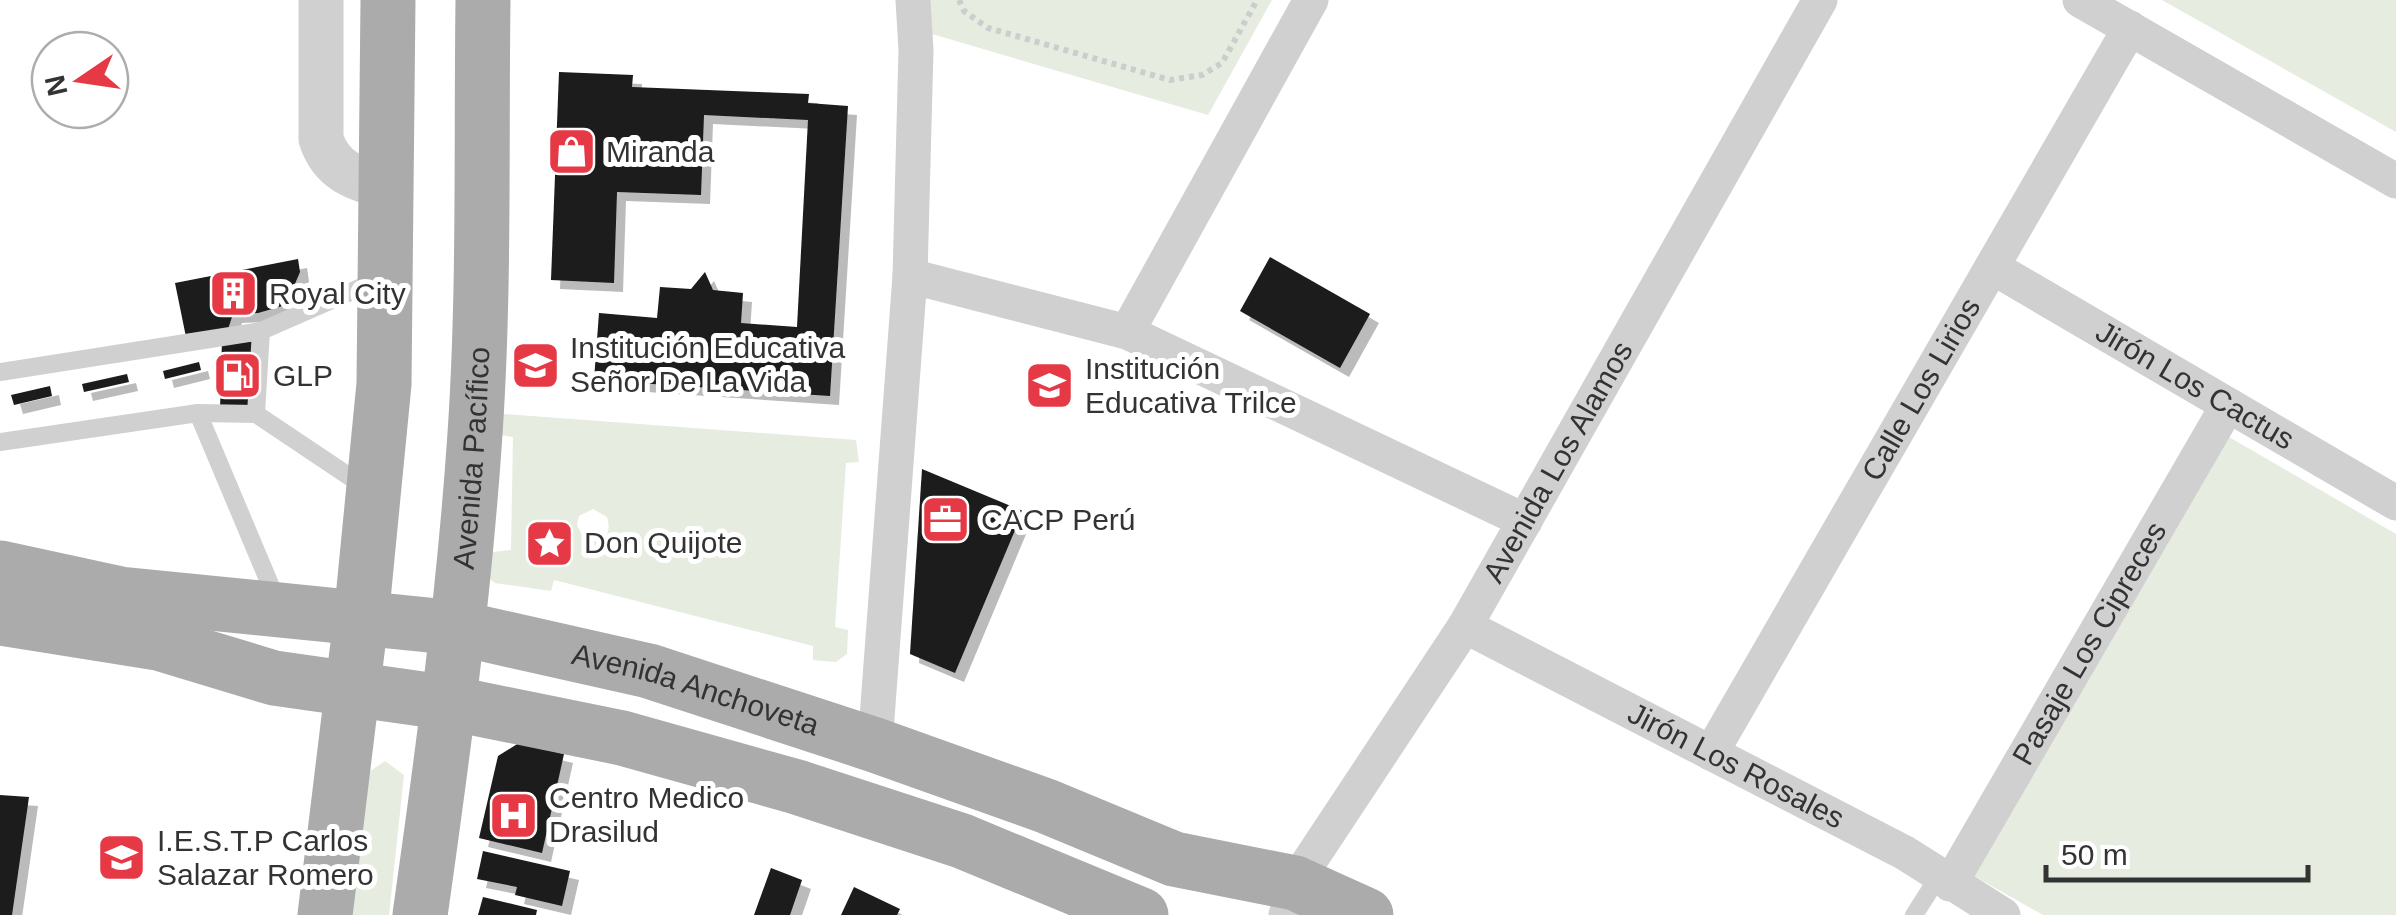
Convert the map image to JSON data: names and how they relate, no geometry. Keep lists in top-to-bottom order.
{
  "streets": {
    "main road": ["Avenida Pacífico", "Avenida Anchoveta"],
    "street": [
      "Jirón Los Cactus",
      "Calle Los Lirios",
      "Avenida Los Alamos",
      "Pasaje Los Cipreces",
      "Jirón Los Rosales"
    ]
  },
  "crossings": [
    ["Jirón Los Cactus", "Calle Los Lirios"],
    ["Jirón Los Cactus", "Pasaje Los Cipreces"],
    ["Calle Los Lirios", "Jirón Los Rosales"],
    ["Avenida Pacífico", "Avenida Anchoveta"],
    ["Avenida Los Alamos", "Avenida Anchoveta"],
    ["Avenida Los Alamos", "Jirón Los Rosales"],
    ["Pasaje Los Cipreces", "Jirón Los Rosales"]
  ],
  "places": {
    "shop": ["Miranda"],
    "building": ["Royal City"],
    "school or university": ["Institución Educativa Señor De La Vida", "Institución Educativa Trilce", "I.E.S.T.P Carlos Salazar Romero"],
    "fuel station": ["GLP"],
    "office": ["CACP Perú"],
    "place": ["Don Quijote"],
    "hospital": ["Centro Medico Drasilud"]
  },
  "scale_bar": "50 m",
  "north": "left"
}
